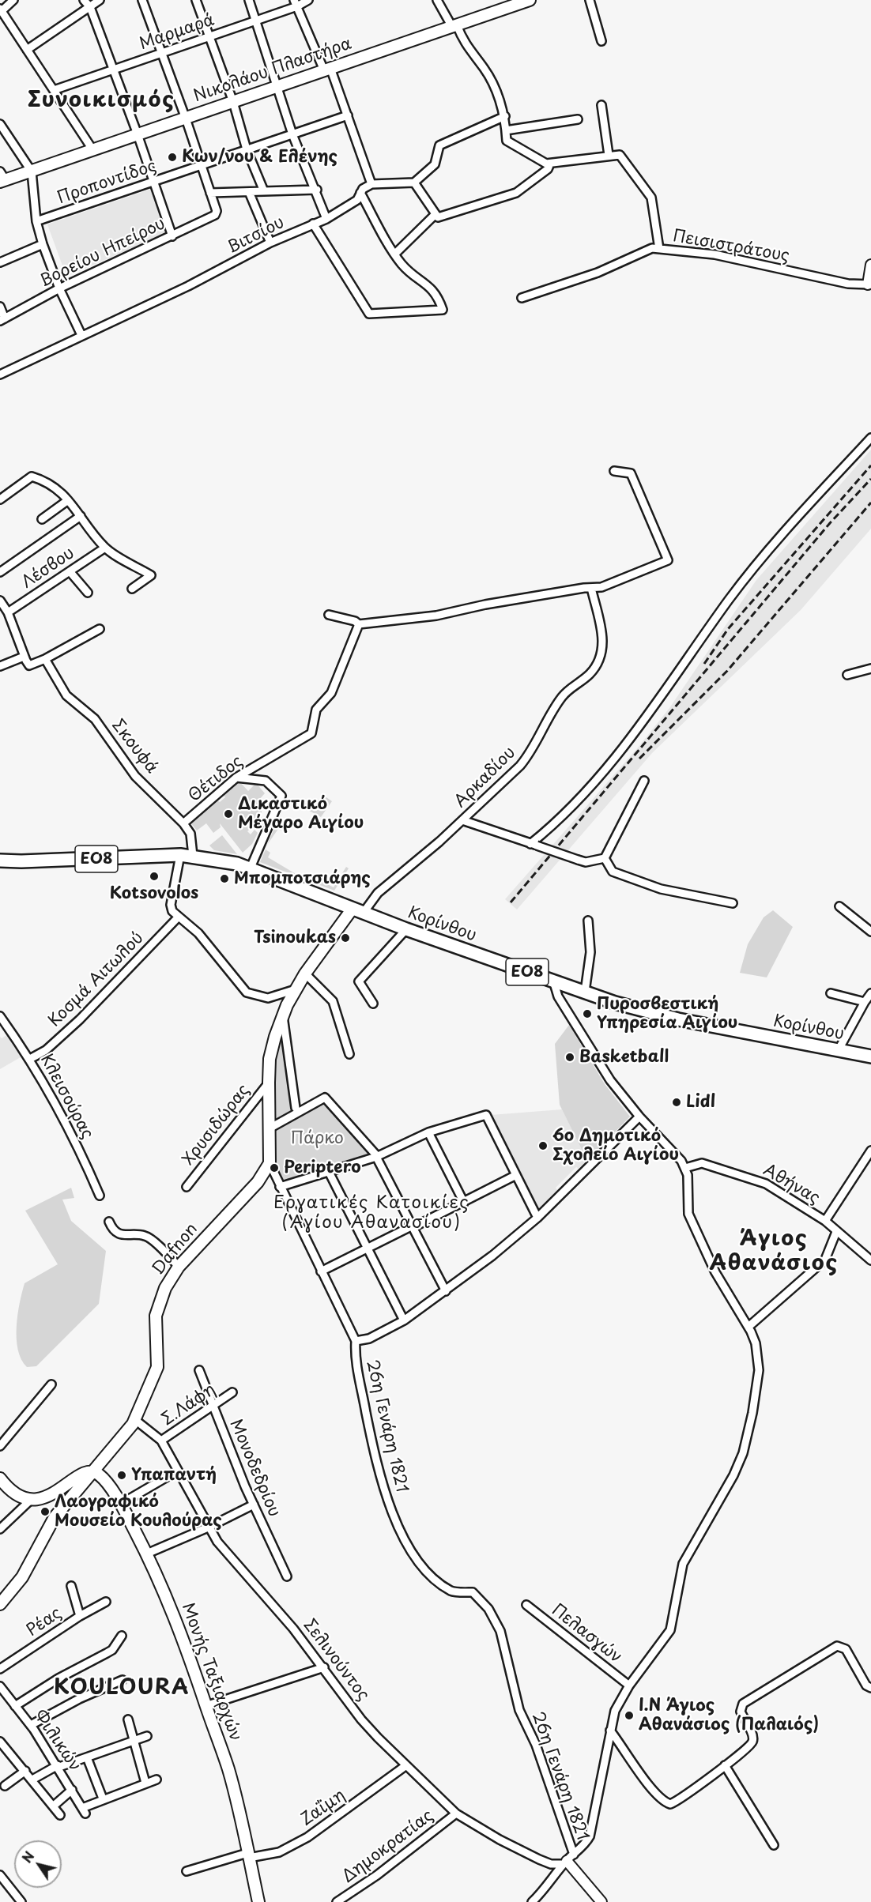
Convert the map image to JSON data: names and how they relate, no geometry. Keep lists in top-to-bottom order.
{
  "streets": {
    "main road": [
      "Νικολάου Πλαστήρα",
      "ΕΟ8",
      "Κορίνθου",
      "Dafnon",
      "Μονής Ταξιαρχών"
    ],
    "street": [
      "Μαρμαρά",
      "Προποντίδος",
      "Βιτσίου",
      "Πεισιστράτους",
      "Βορείου Ηπείρου",
      "Λέσβου",
      "Σκουφά",
      "Αρκαδίου",
      "Θέτιδος",
      "Κοσμά Αιτωλού",
      "Κλεισούρας",
      "Χρυσιδώρας",
      "Αθήνας",
      "Σ.Λάφη",
      "26η Γενάρη 1821",
      "Μονοδεδρίου",
      "Ρέας",
      "Πελασγών",
      "Σελινούντος",
      "Φιλικών",
      "Ζαΐμη",
      "Δημοκρατίας"
    ]
  },
  "crossings": [
    ["Σκουφά", "Θέτιδος"],
    ["Σκουφά", "Κορίνθου"],
    ["Αρκαδίου", "Κορίνθου"],
    ["Κοσμά Αιτωλού", "Κλεισούρας"],
    ["Dafnon", "26η Γενάρη 1821"],
    ["Dafnon", "Σελινούντος"],
    ["Dafnon", "Μονής Ταξιαρχών"],
    ["Σ.Λάφη", "Μονοδεδρίου"],
    ["Σ.Λάφη", "Σελινούντος"],
    ["26η Γενάρη 1821", "Σελινούντος"],
    ["Σελινούντος", "Ζαΐμη"],
    ["Σελινούντος", "Δημοκρατίας"],
    ["Μονής Ταξιαρχών", "Ζαΐμη"]
  ],
  "districts": [
    "Συνοικισμός",
    "Εργατικές Κατοικίες (Αγίου Αθανασίου)",
    "Άγιος Αθανάσιος",
    "KOULOURA"
  ],
  "parks": ["Πάρκο"],
  "places": [
    "Κων/νου & Ελένης",
    "Δικαστικό Μέγαρο Αιγίου",
    "Kotsovolos",
    "Μπομποτσιάρης",
    "Tsinoukas",
    "Πυροσβεστική Υπηρεσία Αιγίου",
    "Basketball",
    "Lidl",
    "6ο Δημοτικό Σχολείο Αιγίου",
    "Periptero",
    "Υπαπαντή",
    "Λαογραφικό Μουσείο Κουλούρας",
    "Ι.Ν Άγιος Αθανάσιος (Παλαιός)"
  ],
  "north": "top left"
}
